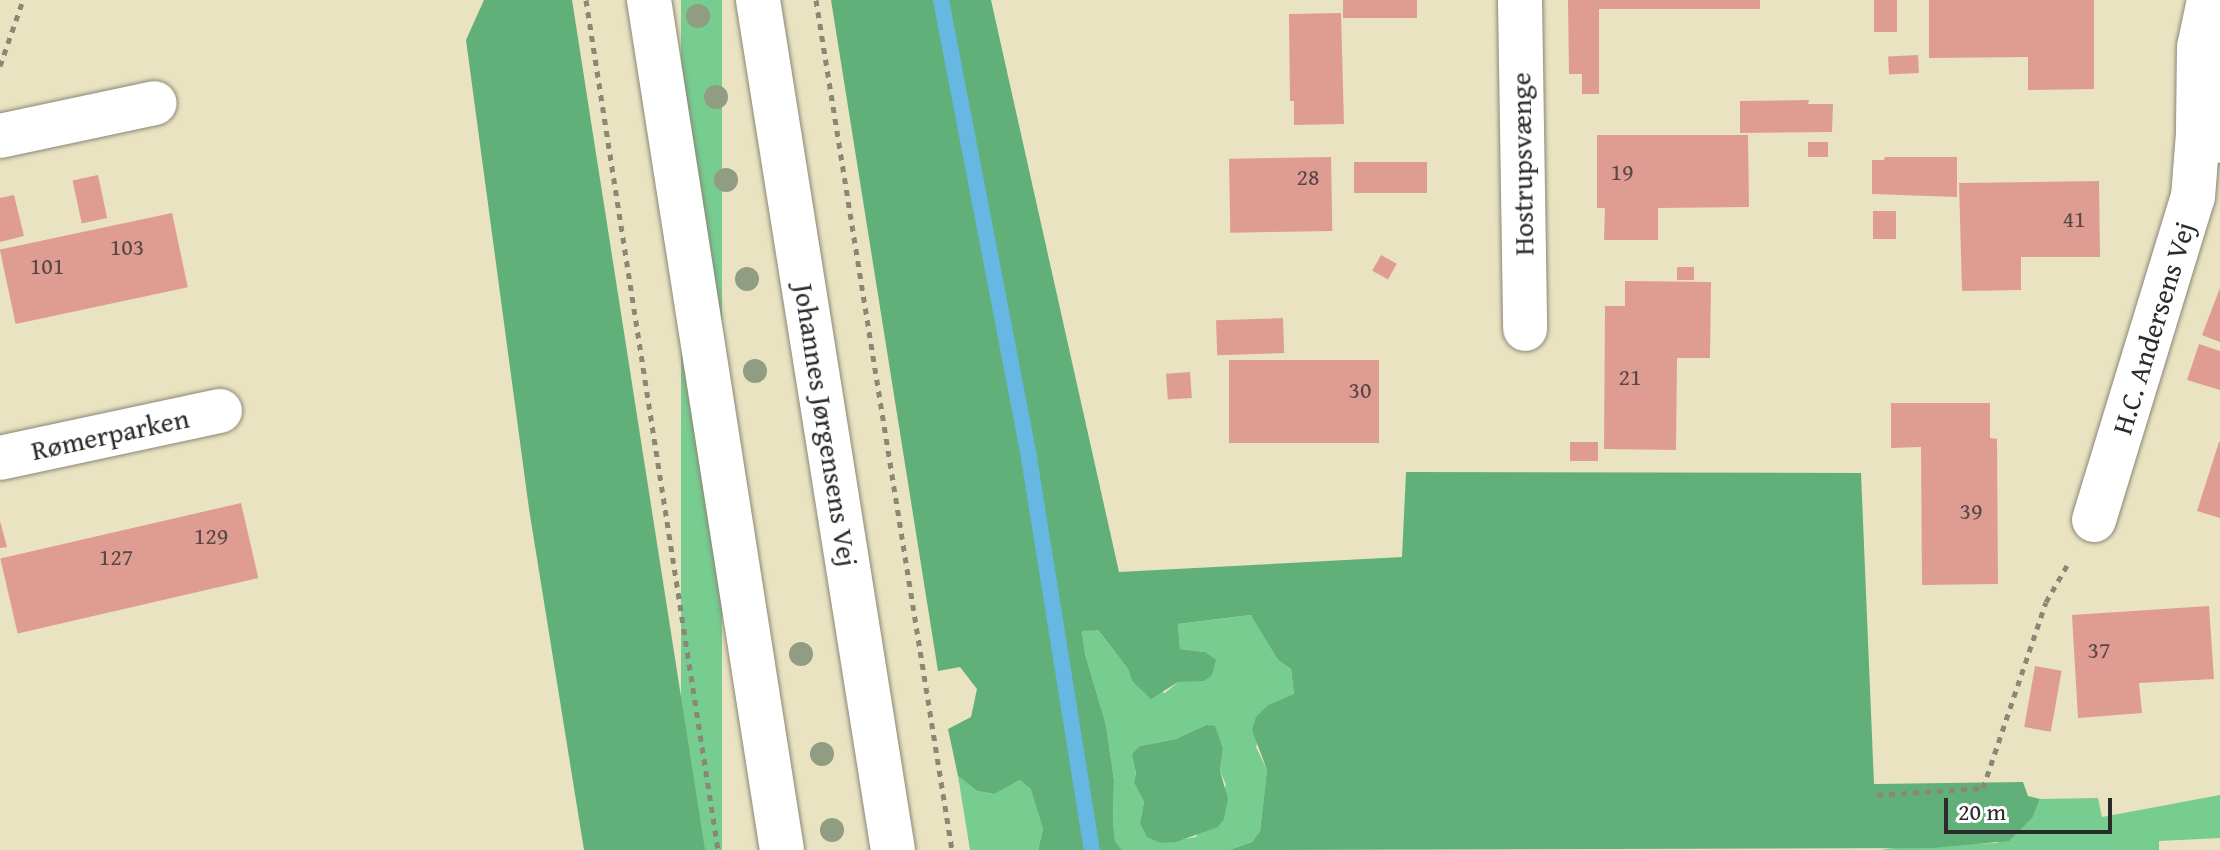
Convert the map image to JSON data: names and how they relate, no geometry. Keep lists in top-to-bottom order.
{
  "streets": {
    "street": [
      "Hostrupsvænge",
      "H.C. Andersens Vej",
      "Johannes Jørgensens Vej",
      "Rømerparken"
    ]
  },
  "house_numbers": [
    "19",
    "28",
    "41",
    "103",
    "101",
    "21",
    "30",
    "39",
    "129",
    "127",
    "37"
  ],
  "scale_bar": "20 m"
}
